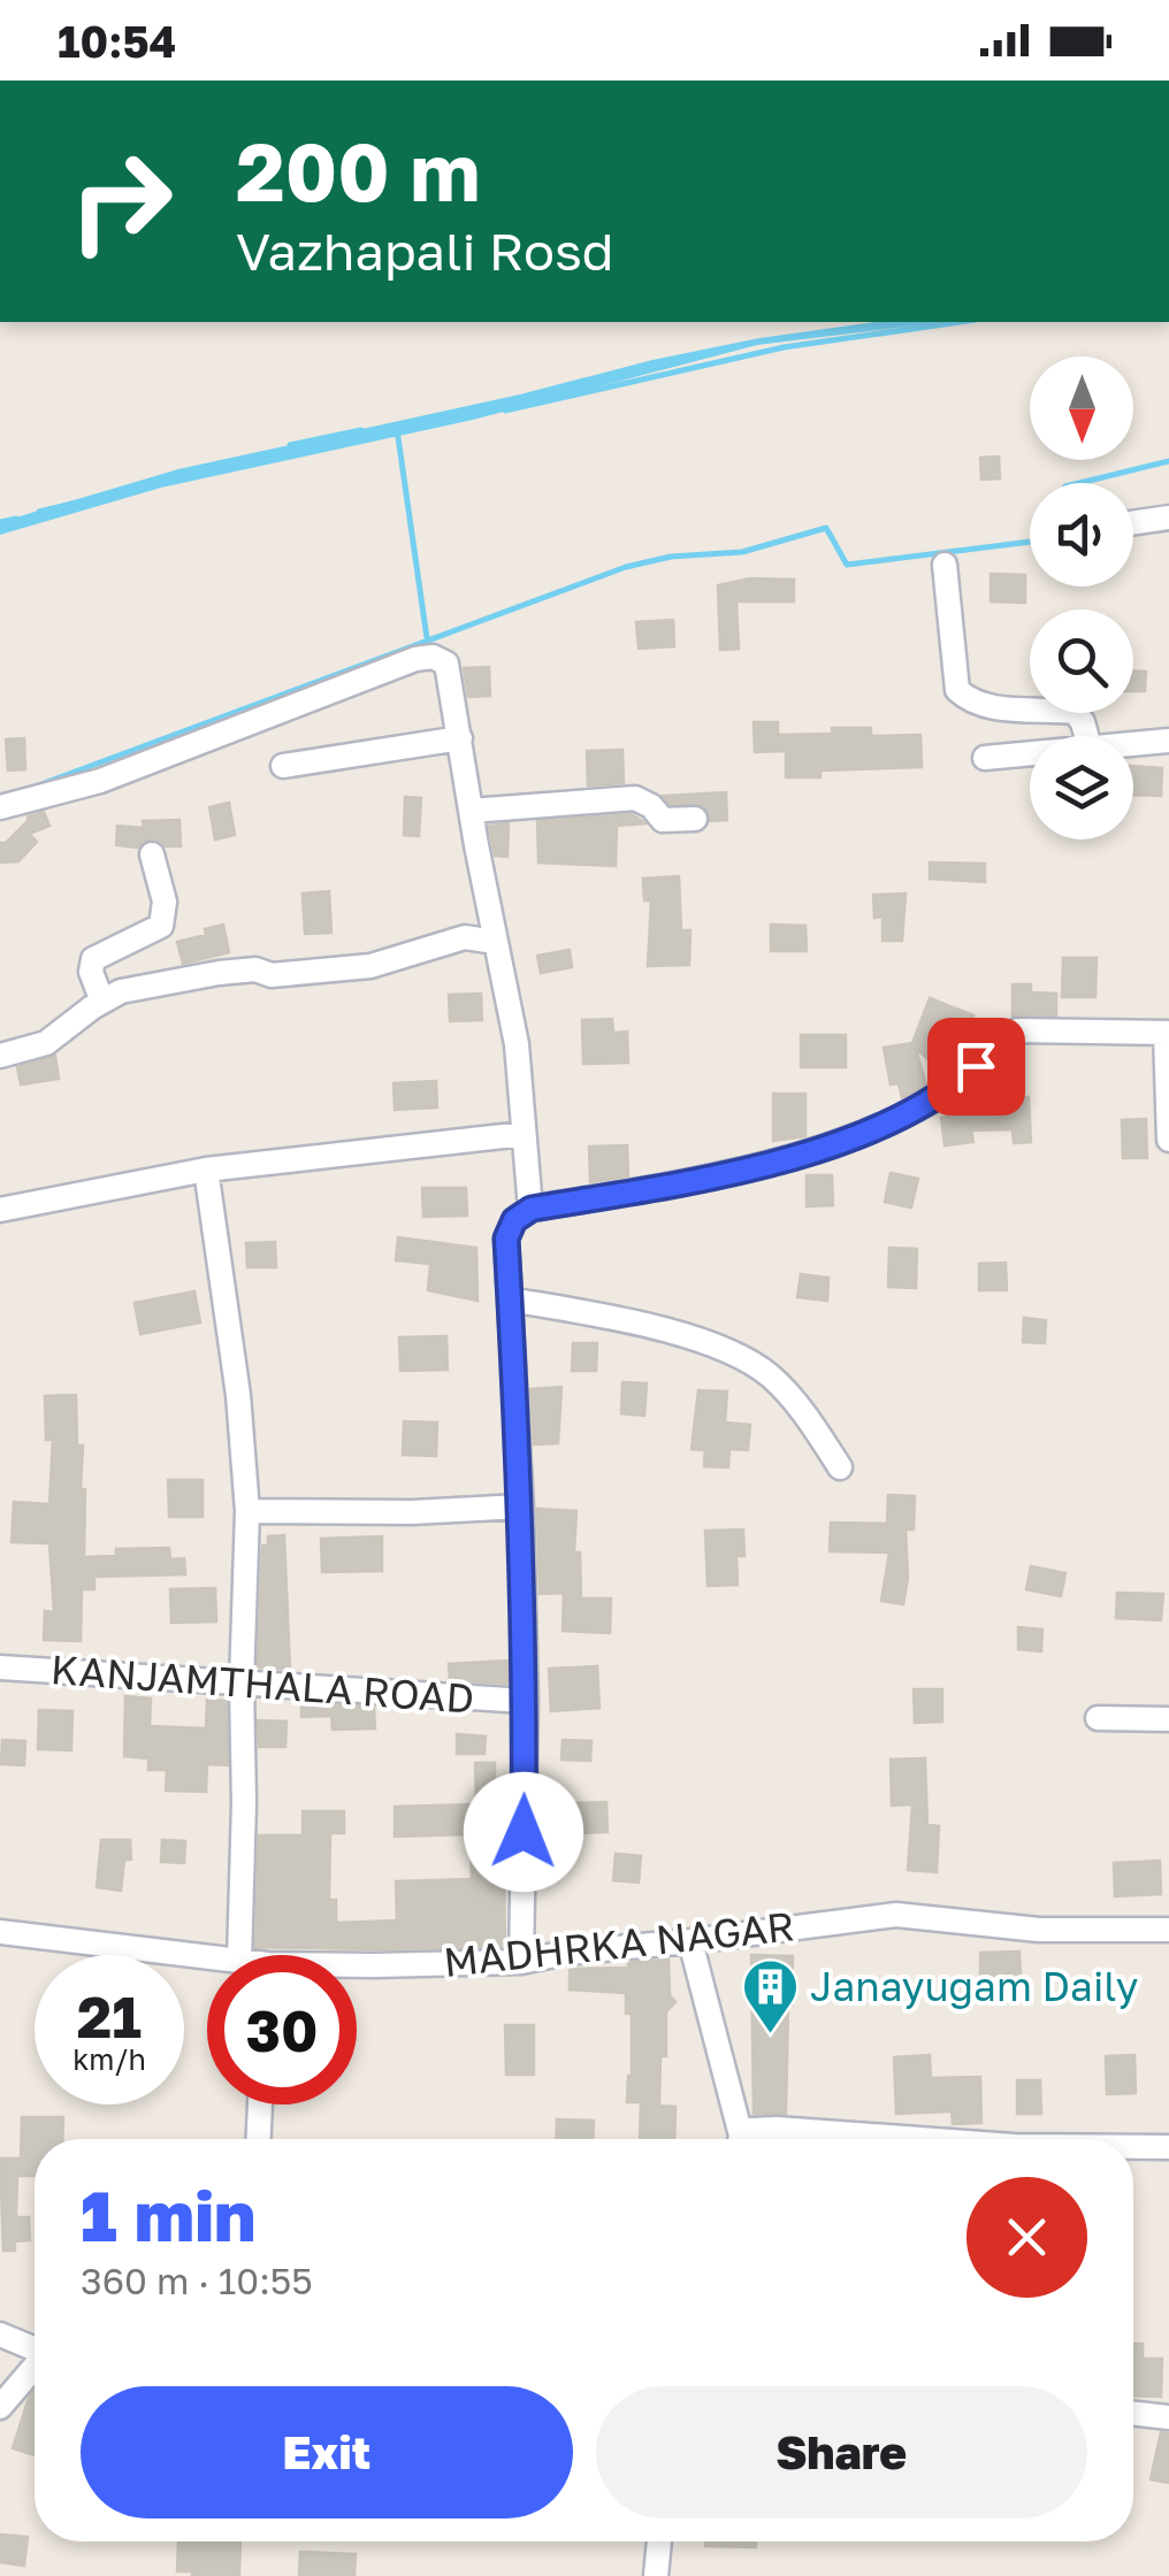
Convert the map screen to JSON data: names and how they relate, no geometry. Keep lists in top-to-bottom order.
{
  "streets": {
    "street": ["KANJAMTHALA ROAD", "MADHRKA NAGAR"]
  },
  "places": {
    "building": ["Janayugam Daily"]
  },
  "north": "bottom",
  "page": {
    "status": "10:54",
    "turn": ["200 m", "Vazhapali Rosd"],
    "speed": "21 km/h",
    "limit": "30",
    "heading": ["1 min", "360 m · 10:55"],
    "buttons": ["Exit", "Share"]
  }
}
